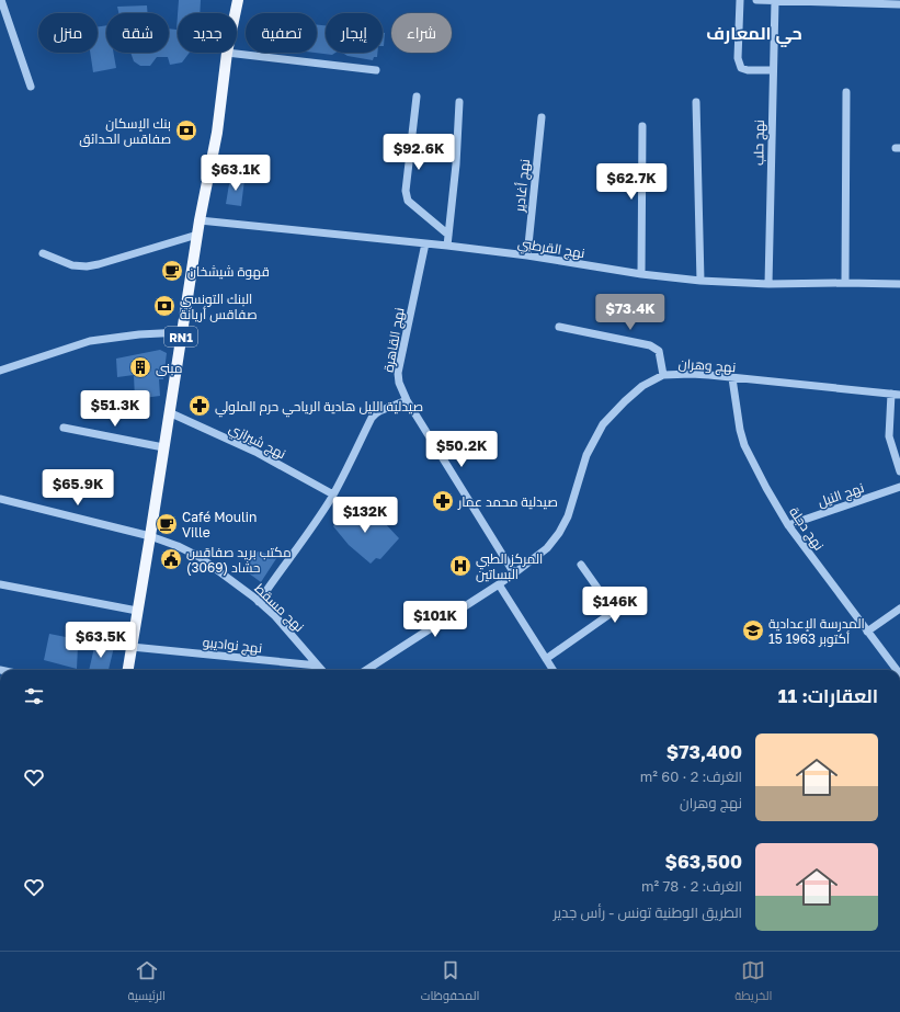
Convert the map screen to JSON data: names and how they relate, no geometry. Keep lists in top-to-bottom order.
{
  "streets": {
    "main road": ["RN1"],
    "street": [
      "نهج حلب",
      "نهج أغادير",
      "نهج القرطبي",
      "نهج القاهرة",
      "نهج وهران",
      "نهج شيرازي",
      "نهج النيل",
      "نهج دجلة",
      "نهج مسقط",
      "نهج نواديبو"
    ]
  },
  "crossings": [
    ["نهج حلب", "نهج القرطبي"],
    ["نهج أغادير", "نهج القرطبي"],
    ["نهج القرطبي", "RN1"],
    ["نهج القرطبي", "نهج القاهرة"],
    ["RN1", "نهج شيرازي"],
    ["RN1", "نهج مسقط"],
    ["RN1", "نهج نواديبو"],
    ["نهج القاهرة", "نهج وهران"],
    ["نهج وهران", "نهج دجلة"],
    ["نهج النيل", "نهج دجلة"],
    ["نهج مسقط", "نهج نواديبو"]
  ],
  "districts": ["حي المعارف"],
  "places": {
    "bank": ["بنك الإسكان صفاقس الحدائق", "البنك التونسي صفاقس أريانة"],
    "cafe": ["قهوة شيشخان", "Café Moulin Ville"],
    "building": ["مبنى"],
    "pharmacy": ["صيدلية الليل هادية الرياحي حرم الملولي", "صيدلية محمد عمار"],
    "public building": ["مكتب بريد صفاقس حشاد (3069)"],
    "hospital": ["المركز الطبي البساتين"],
    "school or university": ["المدرسة الإعدادية 15 أكتوبر 1963"]
  },
  "page": {
    "chip": [
      "شراء",
      "إيجار",
      "تصفية",
      "جديد",
      "شقة",
      "منزل"
    ],
    "price": [
      "$92.6K",
      "$63.1K",
      "$62.7K",
      "$73.4K",
      "$51.3K",
      "$50.2K",
      "$65.9K",
      "$132K",
      "$146K",
      "$101K",
      "$63.5K"
    ],
    "heading": "العقارات: 11",
    "list": [
      {
        "name": "$73,400",
        "note": "الغرف: 2 · 60 m² · نهج وهران"
      },
      {
        "name": "$63,500",
        "note": "الغرف: 2 · 78 m² · الطريق الوطنية تونس - رأس جدير"
      }
    ],
    "tabs": ["الخريطة", "المحفوظات", "الرئيسية"]
  }
}
